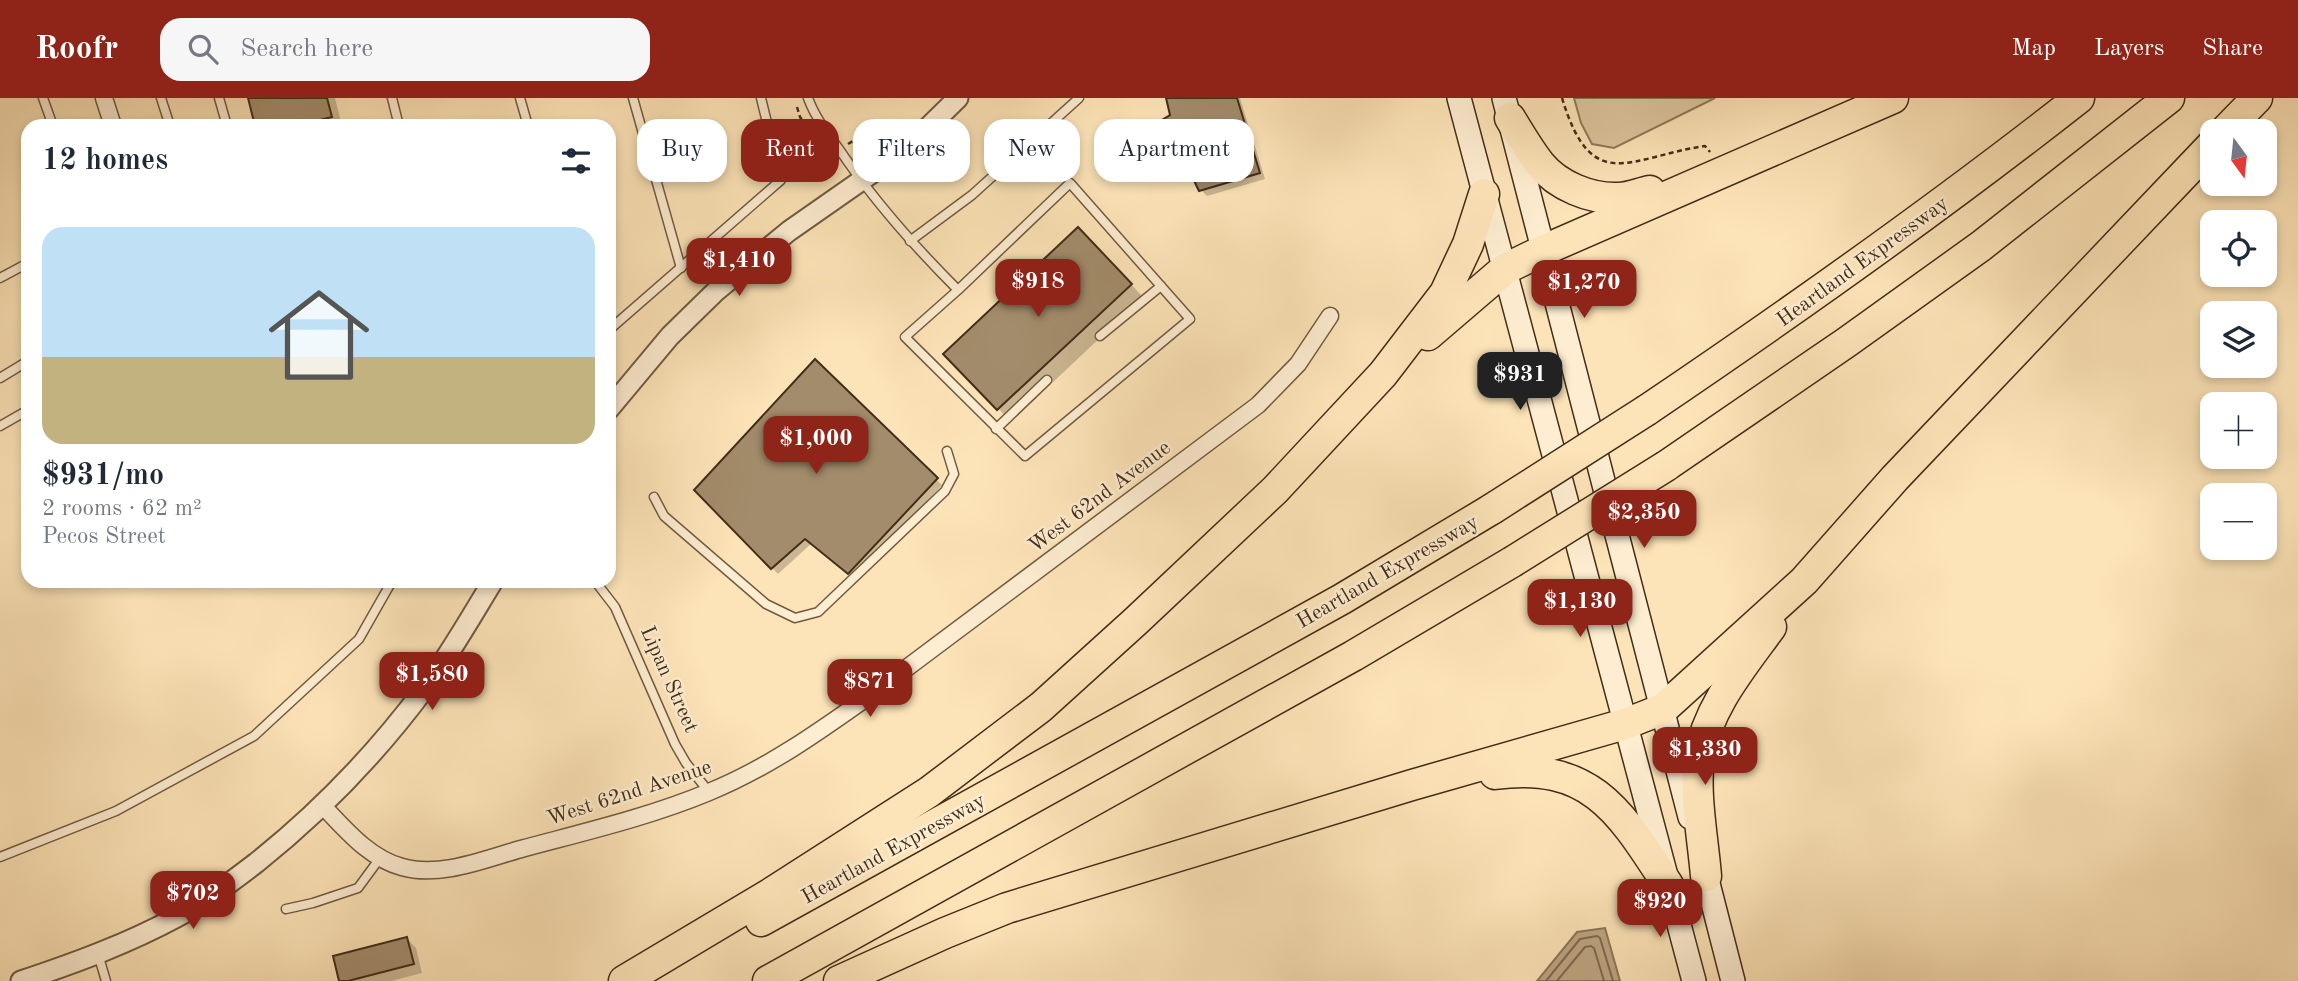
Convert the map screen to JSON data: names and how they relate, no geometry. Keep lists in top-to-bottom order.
{
  "streets": {
    "highway": ["Heartland Expressway"],
    "street": ["West 62nd Avenue"],
    "lane": ["Lipan Street"]
  },
  "crossings": [
    ["West 62nd Avenue", "Lipan Street"]
  ],
  "north": "bottom",
  "page": {
    "header": "Roofr",
    "search": "Search here",
    "nav": ["Map", "Layers", "Share"],
    "map_buttons": ["+", "−"],
    "chip": [
      "Buy",
      "Rent",
      "Filters",
      "New",
      "Apartment"
    ],
    "heading": "12 homes",
    "list": [
      {
        "name": "$931/mo",
        "note": "2 rooms · 62 m² · Pecos Street"
      }
    ],
    "price": [
      "$1,410",
      "$918",
      "$1,270",
      "$931",
      "$1,000",
      "$2,350",
      "$1,130",
      "$1,580",
      "$871",
      "$1,330",
      "$702",
      "$920"
    ]
  }
}
